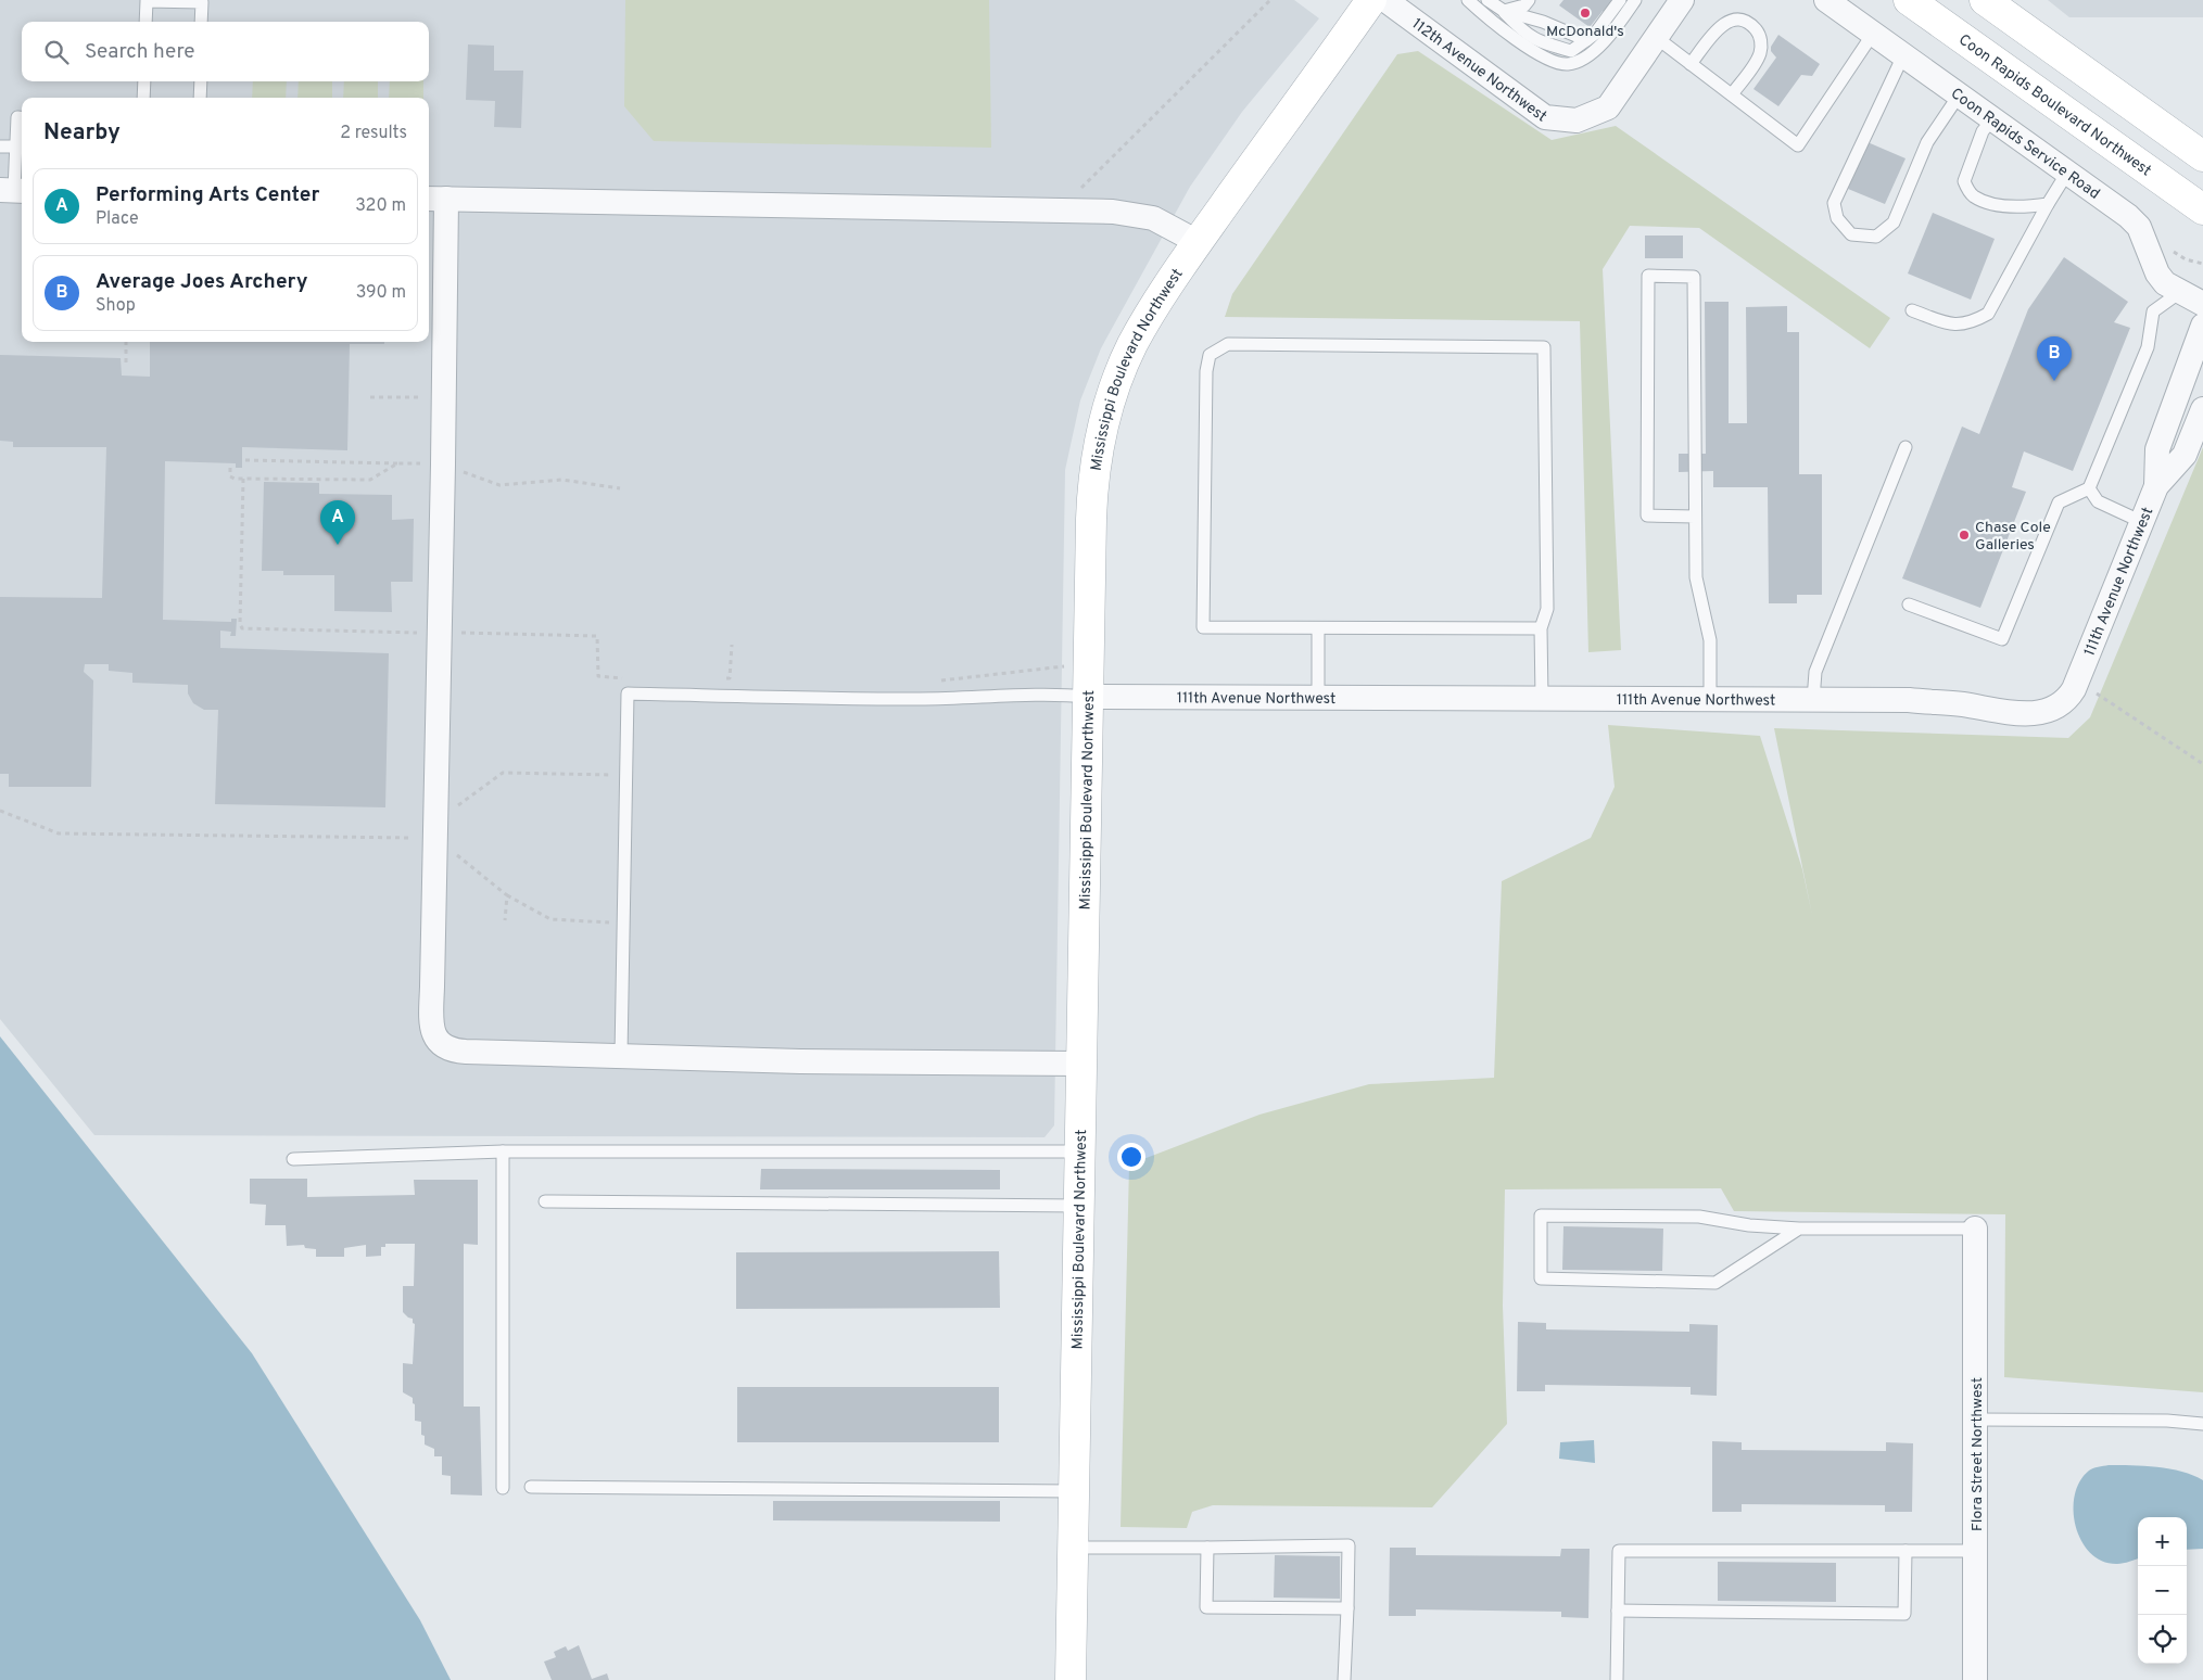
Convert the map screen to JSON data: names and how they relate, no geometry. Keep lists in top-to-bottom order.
{
  "streets": {
    "street": [
      "112th Avenue Northwest",
      "Coon Rapids Boulevard Northwest",
      "Coon Rapids Service Road",
      "Mississippi Boulevard Northwest",
      "111th Avenue Northwest",
      "Flora Street Northwest"
    ]
  },
  "crossings": [
    ["112th Avenue Northwest", "Mississippi Boulevard Northwest"],
    ["Mississippi Boulevard Northwest", "111th Avenue Northwest"]
  ],
  "places": ["McDonald's", "Chase Cole Galleries"],
  "page": {
    "search": "Search here",
    "heading": ["Nearby", "2 results"],
    "list": [
      {
        "mark": "A",
        "name": "Performing Arts Center",
        "note": "Place",
        "value": "320 m"
      },
      {
        "mark": "B",
        "name": "Average Joes Archery",
        "note": "Shop",
        "value": "390 m"
      }
    ],
    "pins": ["B", "A"],
    "map_buttons": ["+", "−"]
  }
}
